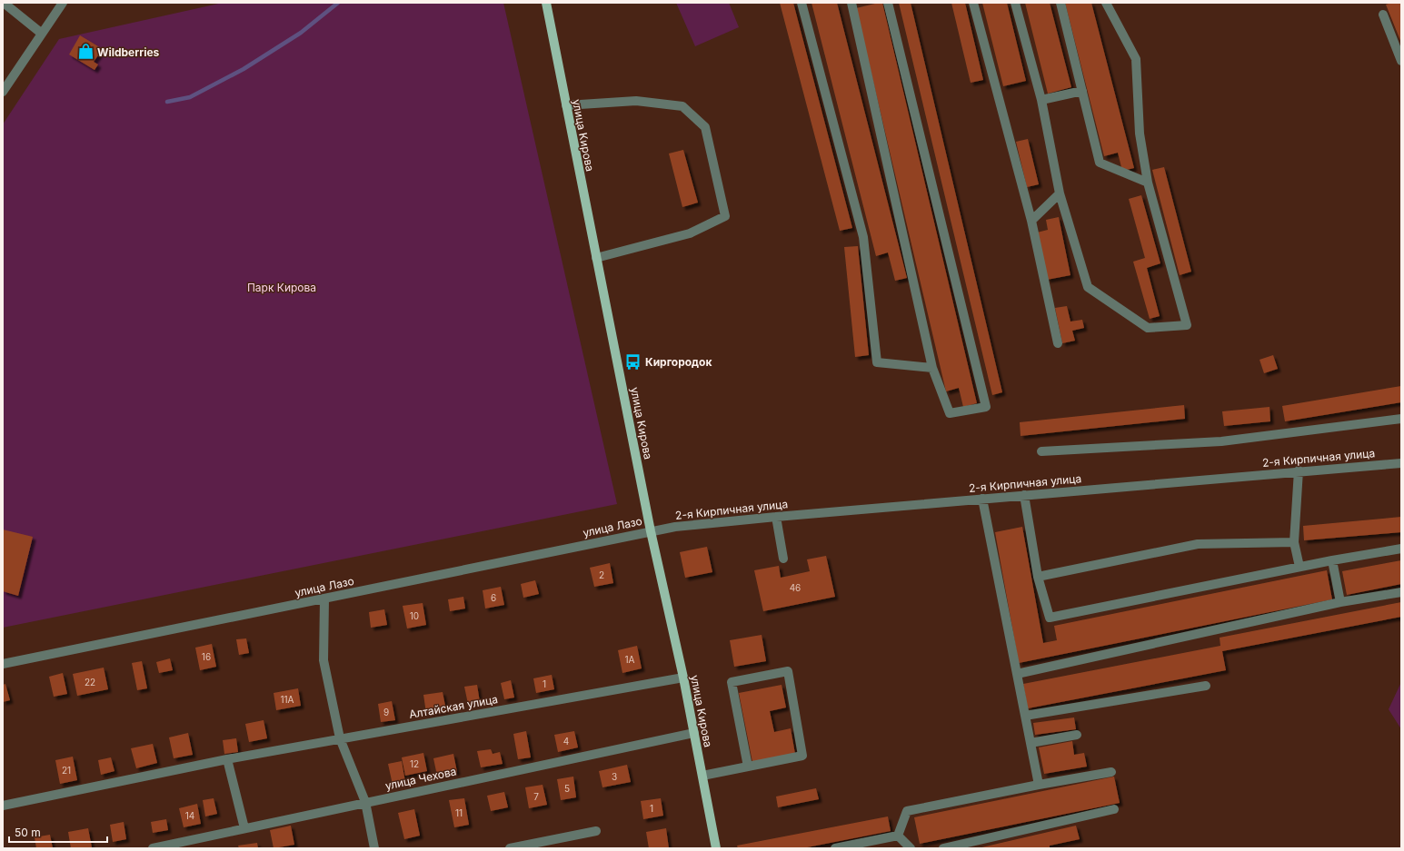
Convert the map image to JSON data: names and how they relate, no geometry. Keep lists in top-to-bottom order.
{
  "streets": {
    "main road": ["улица Кирова"],
    "street": [
      "2-я Кирпичная улица",
      "улица Лазо",
      "Алтайская улица",
      "улица Чехова"
    ]
  },
  "crossings": [
    ["улица Кирова", "2-я Кирпичная улица"],
    ["улица Кирова", "улица Лазо"],
    ["улица Кирова", "Алтайская улица"],
    ["улица Кирова", "улица Чехова"],
    ["2-я Кирпичная улица", "улица Лазо"]
  ],
  "parks": ["Парк Кирова"],
  "places": {
    "shop": ["Wildberries"],
    "bus stop": ["Киргородок"]
  },
  "house_numbers": [
    "2",
    "46",
    "6",
    "10",
    "16",
    "1А",
    "22",
    "1",
    "11А",
    "9",
    "4",
    "12",
    "21",
    "3",
    "5",
    "7",
    "1",
    "11",
    "14"
  ],
  "scale_bar": "50 m"
}
